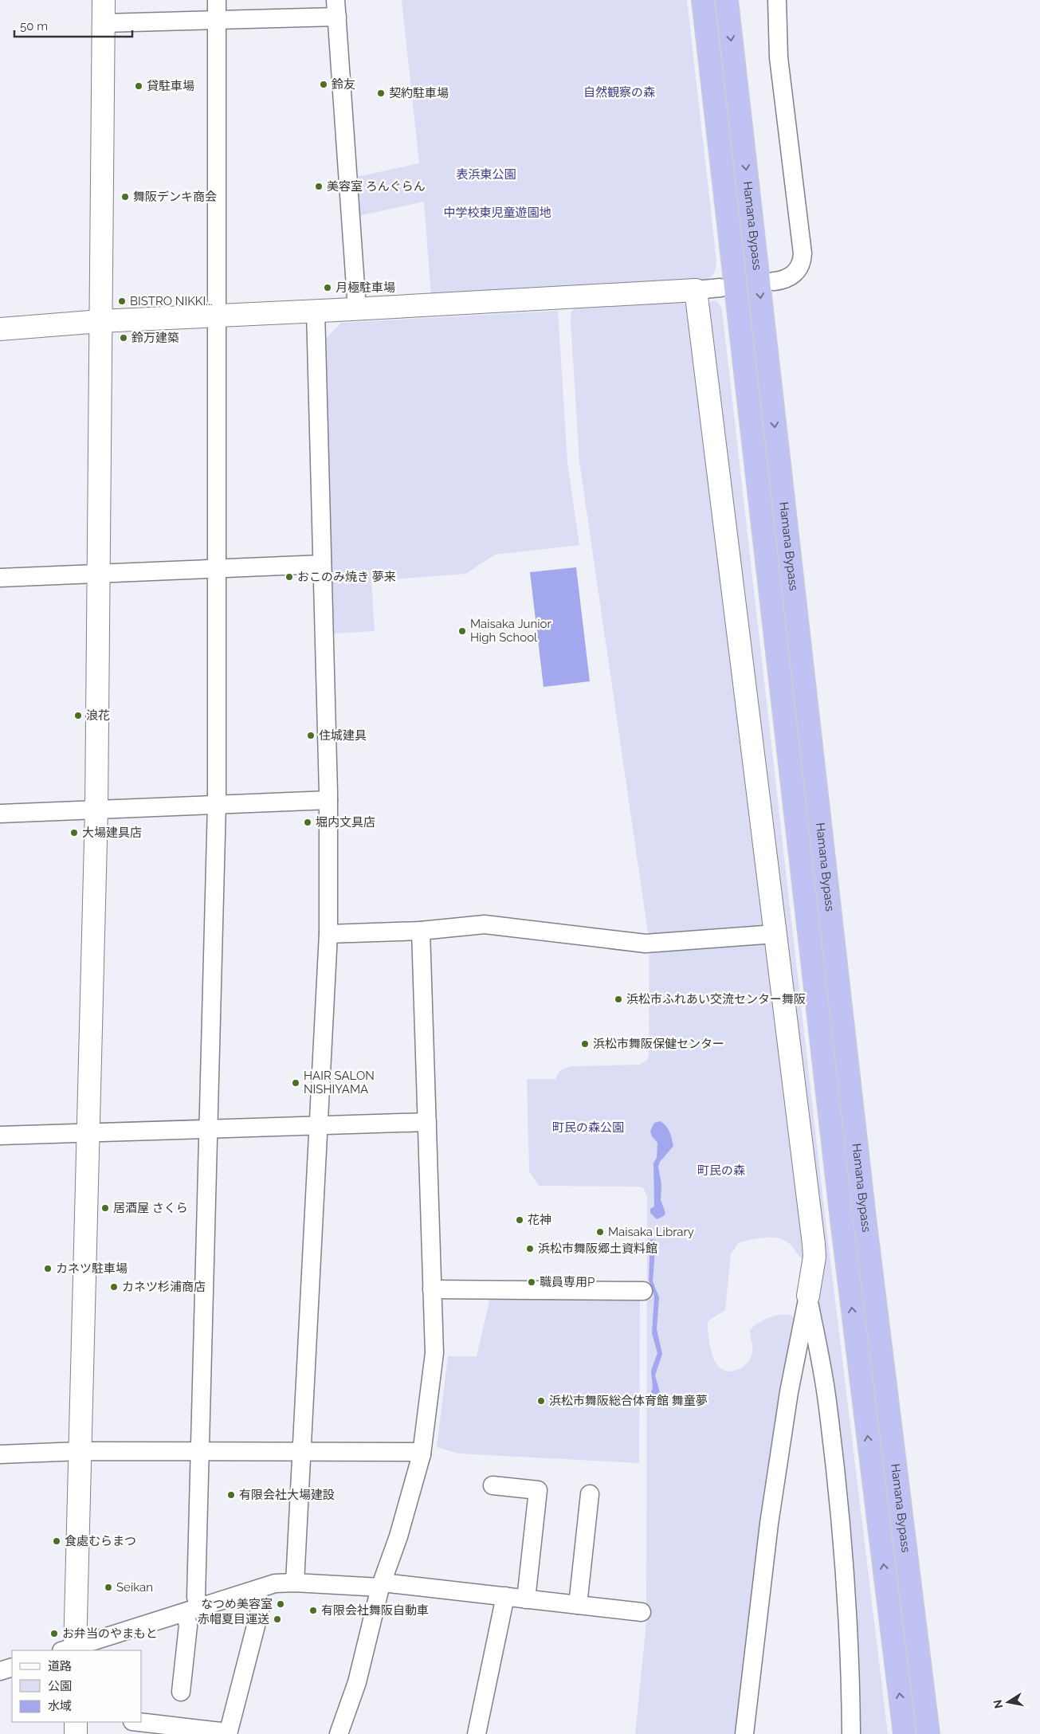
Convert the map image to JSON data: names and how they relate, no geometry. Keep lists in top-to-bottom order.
{
  "streets": {
    "highway": ["Hamana Bypass"]
  },
  "parks": [
    "自然観察の森",
    "表浜東公園",
    "中学校東児童遊園地",
    "町民の森公園",
    "町民の森"
  ],
  "places": [
    "鈴友",
    "貸駐車場",
    "契約駐車場",
    "美容室 ろんぐらん",
    "舞阪デンキ商会",
    "月極駐車場",
    "BISTRO NIKKI...",
    "鈴万建築",
    "おこのみ焼き 夢来",
    "Maisaka Junior High School",
    "浪花",
    "住城建具",
    "堀内文具店",
    "大場建具店",
    "浜松市ふれあい交流センター舞阪",
    "浜松市舞阪保健センター",
    "HAIR SALON NISHIYAMA",
    "居酒屋 さくら",
    "花神",
    "Maisaka Library",
    "浜松市舞阪郷土資料館",
    "カネツ駐車場",
    "職員専用P",
    "カネツ杉浦商店",
    "浜松市舞阪総合体育館 舞童夢",
    "有限会社大場建設",
    "食處むらまつ",
    "Seikan",
    "なつめ美容室",
    "有限会社舞阪自動車",
    "赤帽夏目運送",
    "お弁当のやまもと"
  ],
  "legend": ["道路", "公園", "水域"],
  "scale_bar": "50 m",
  "north": "left"
}
